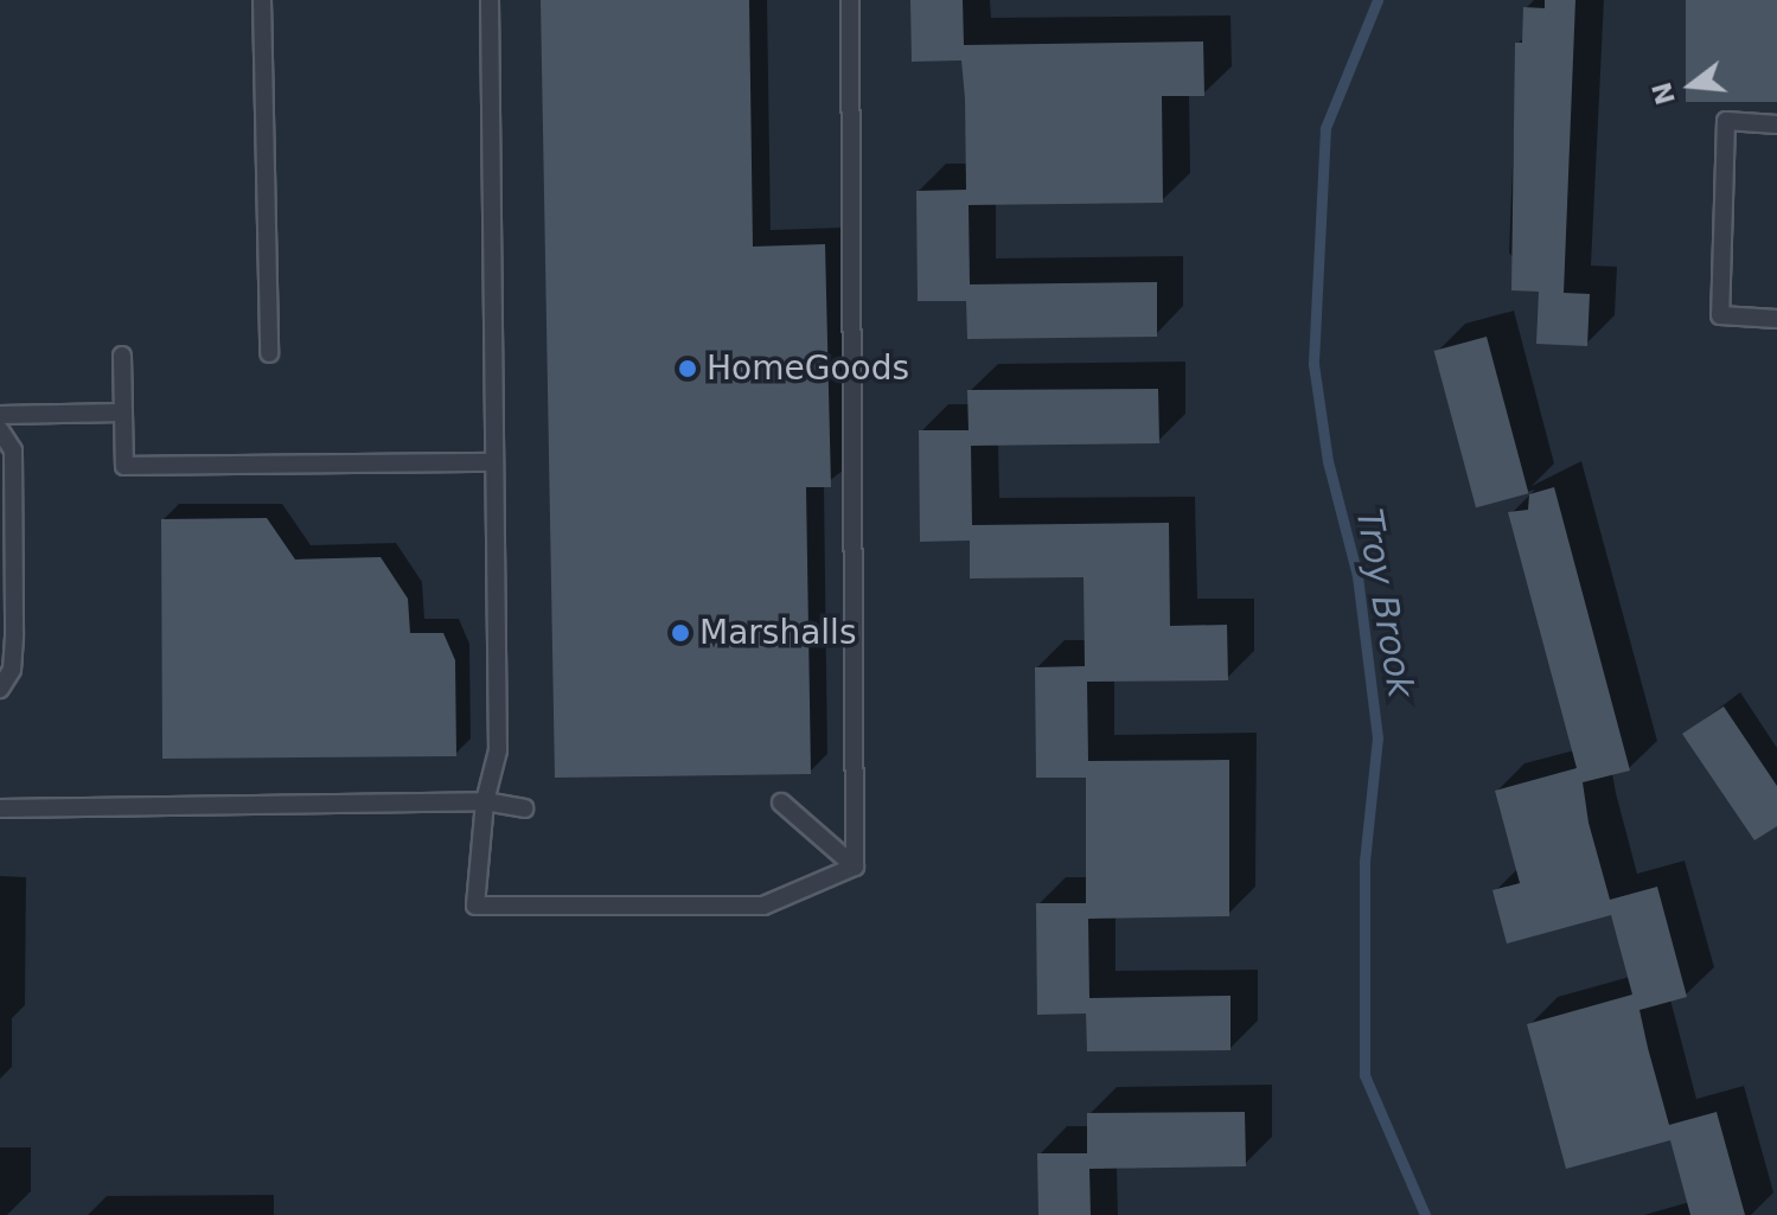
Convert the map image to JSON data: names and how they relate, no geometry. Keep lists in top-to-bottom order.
{
  "water": ["Troy Brook"],
  "places": ["HomeGoods", "Marshalls"],
  "north": "left"
}
